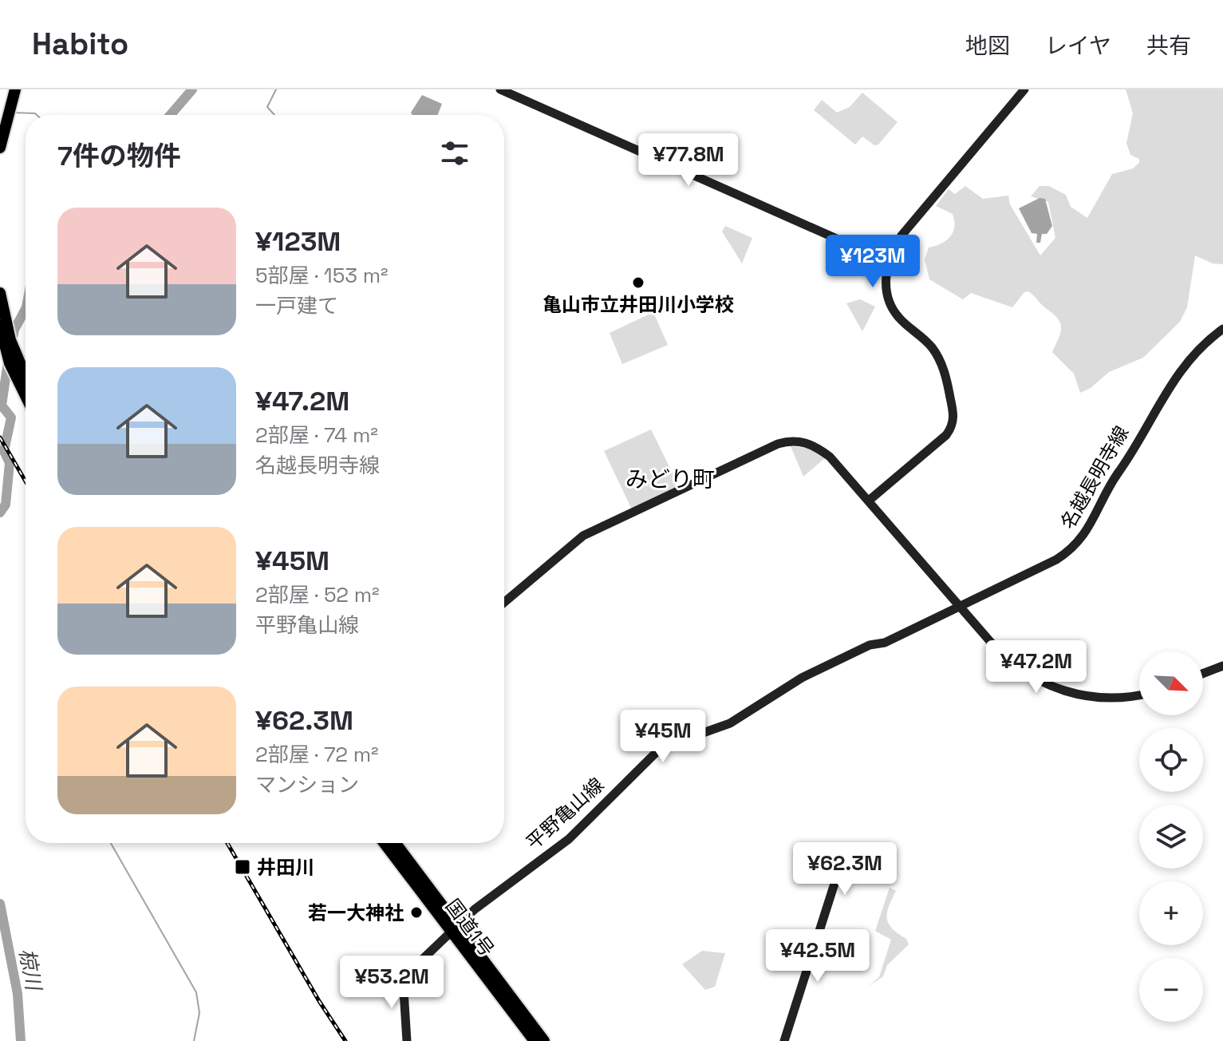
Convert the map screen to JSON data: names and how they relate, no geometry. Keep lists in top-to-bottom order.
{
  "streets": {
    "highway": ["国道1号"],
    "street": ["名越長明寺線", "平野亀山線"]
  },
  "crossings": [
    ["名越長明寺線", "平野亀山線"],
    ["平野亀山線", "国道1号"]
  ],
  "districts": ["みどり町"],
  "water": ["椋川"],
  "places": {
    "other": ["亀山市立井田川小学校", "若一大神社"],
    "transit": ["井田川"]
  },
  "north": "bottom right",
  "page": {
    "header": "Habito",
    "nav": ["地図", "レイヤ", "共有"],
    "heading": "7件の物件",
    "price": [
      "¥77.8M",
      "¥123M",
      "¥47.2M",
      "¥45M",
      "¥62.3M",
      "¥42.5M",
      "¥53.2M"
    ],
    "list": [
      {
        "name": "¥123M",
        "note": "5部屋 · 153 m² · 一戸建て"
      },
      {
        "name": "¥47.2M",
        "note": "2部屋 · 74 m² · 名越長明寺線"
      },
      {
        "name": "¥45M",
        "note": "2部屋 · 52 m² · 平野亀山線"
      },
      {
        "name": "¥62.3M",
        "note": "2部屋 · 72 m² · マンション"
      }
    ],
    "map_buttons": ["+", "−"]
  }
}
